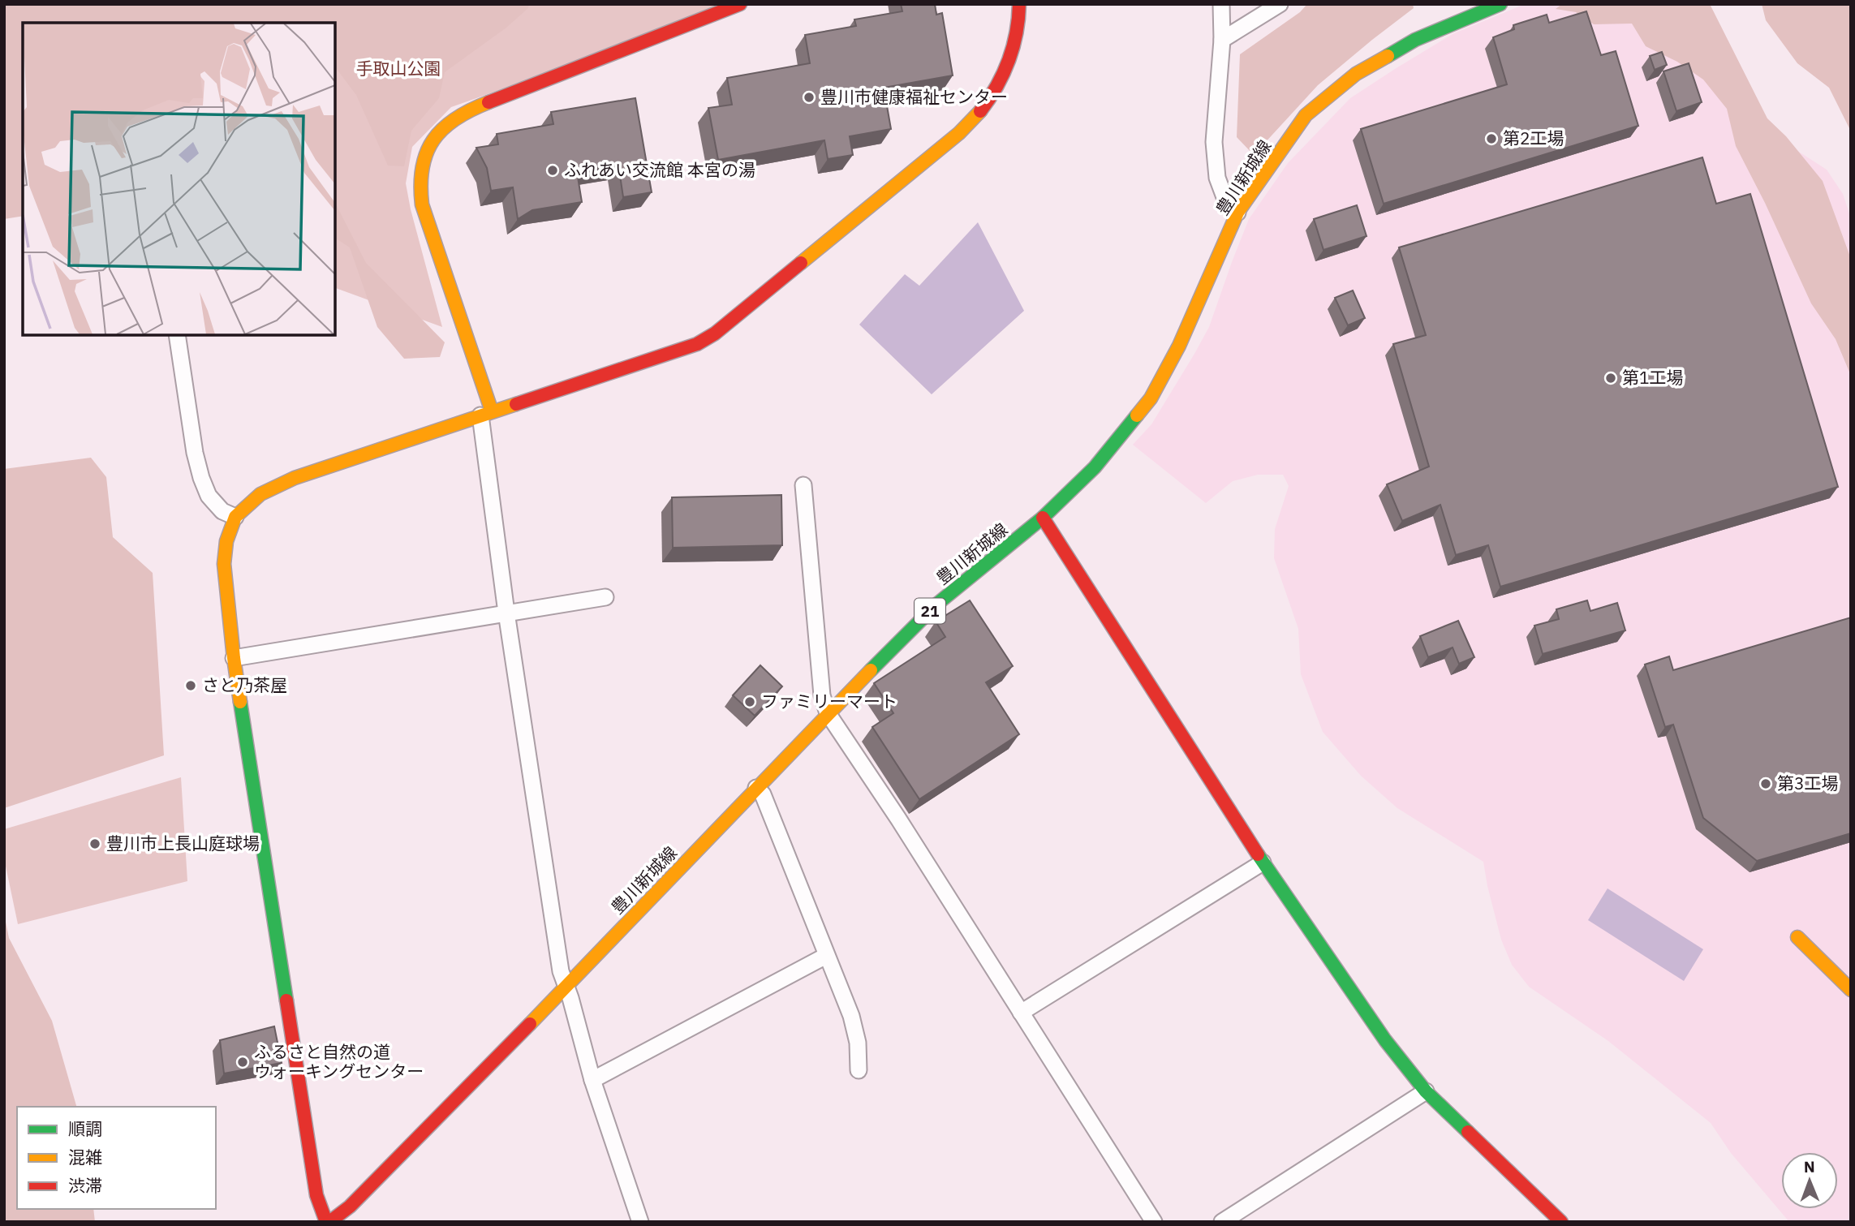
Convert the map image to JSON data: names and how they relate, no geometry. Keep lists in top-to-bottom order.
{
  "streets": {
    "street": ["豊川新城線", "21"]
  },
  "parks": ["手取山公園"],
  "places": [
    "豊川市健康福祉センター",
    "第2工場",
    "ふれあい交流館 本宮の湯",
    "第1工場",
    "さと乃茶屋",
    "ファミリーマート",
    "第3工場",
    "豊川市上長山庭球場",
    "ふるさと自然の道 ウォーキングセンター"
  ],
  "legend": ["順調", "混雑", "渋滞"],
  "north": "top"
}
